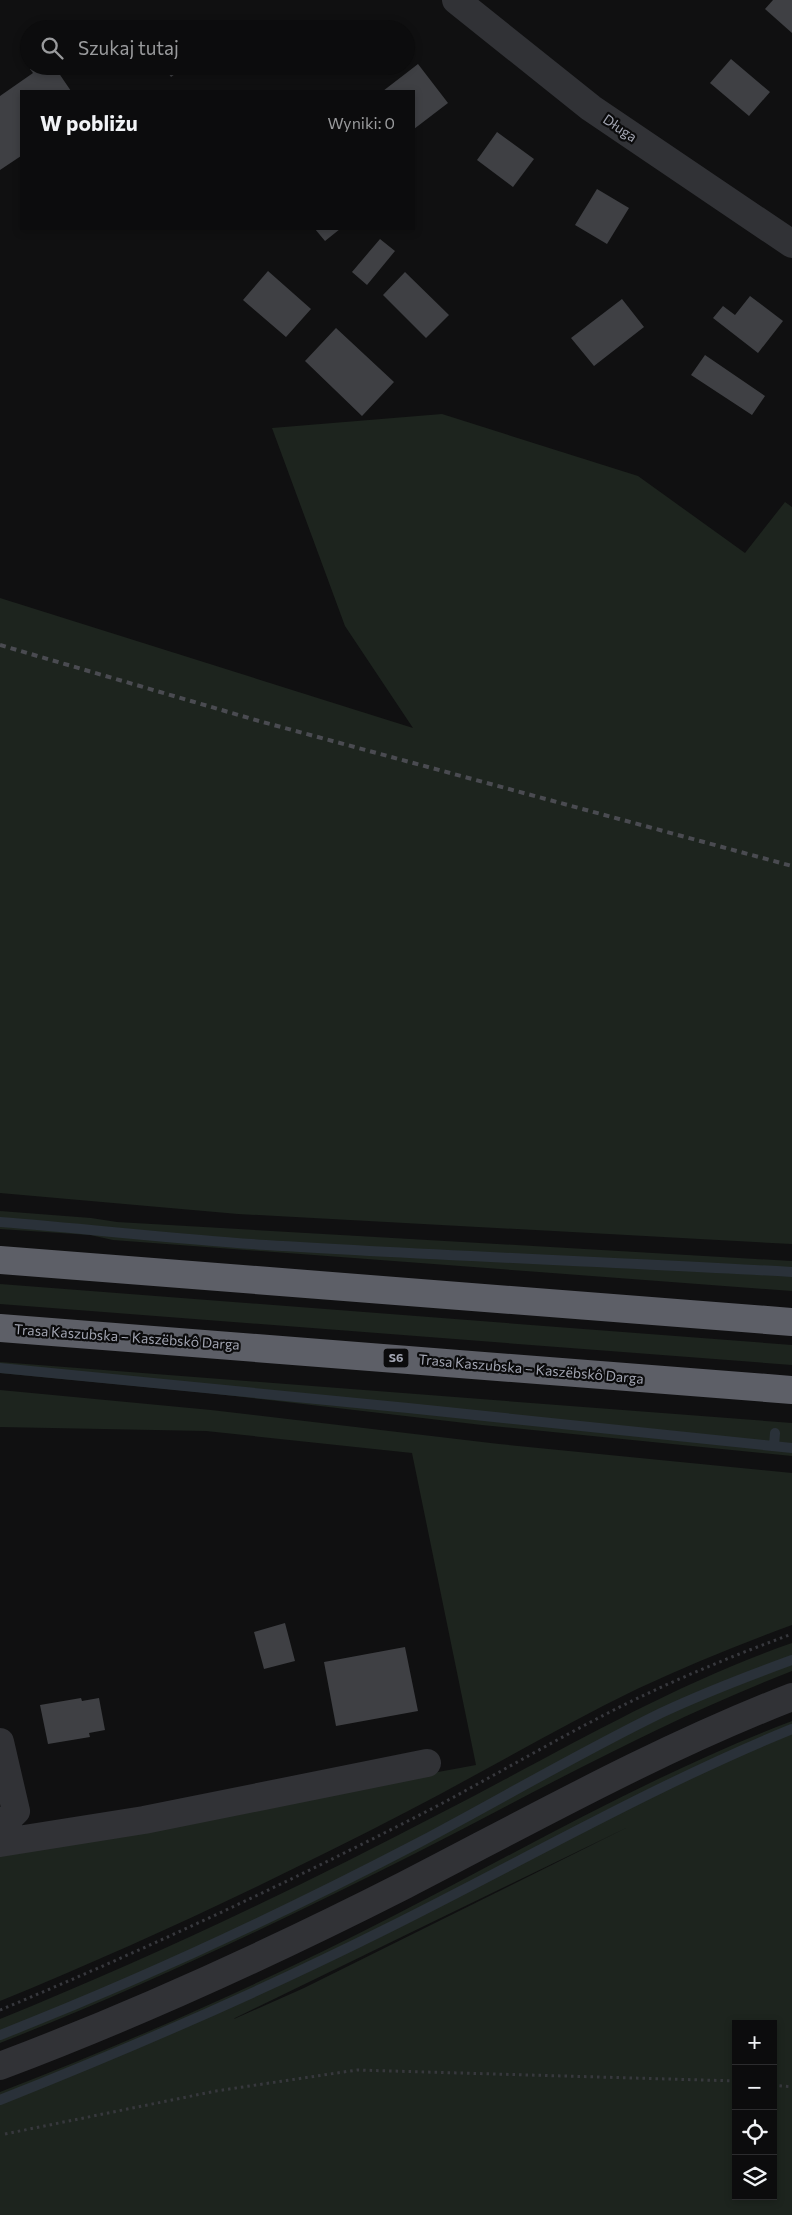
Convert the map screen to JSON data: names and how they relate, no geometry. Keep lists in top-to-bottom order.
{
  "streets": {
    "highway": ["Trasa Kaszubska – Kaszëbskô Darga", "S6"],
    "street": ["Długa"]
  },
  "page": {
    "search": "Szukaj tutaj",
    "heading": ["W pobliżu", "Wyniki: 0"],
    "map_buttons": ["+", "−"]
  }
}
